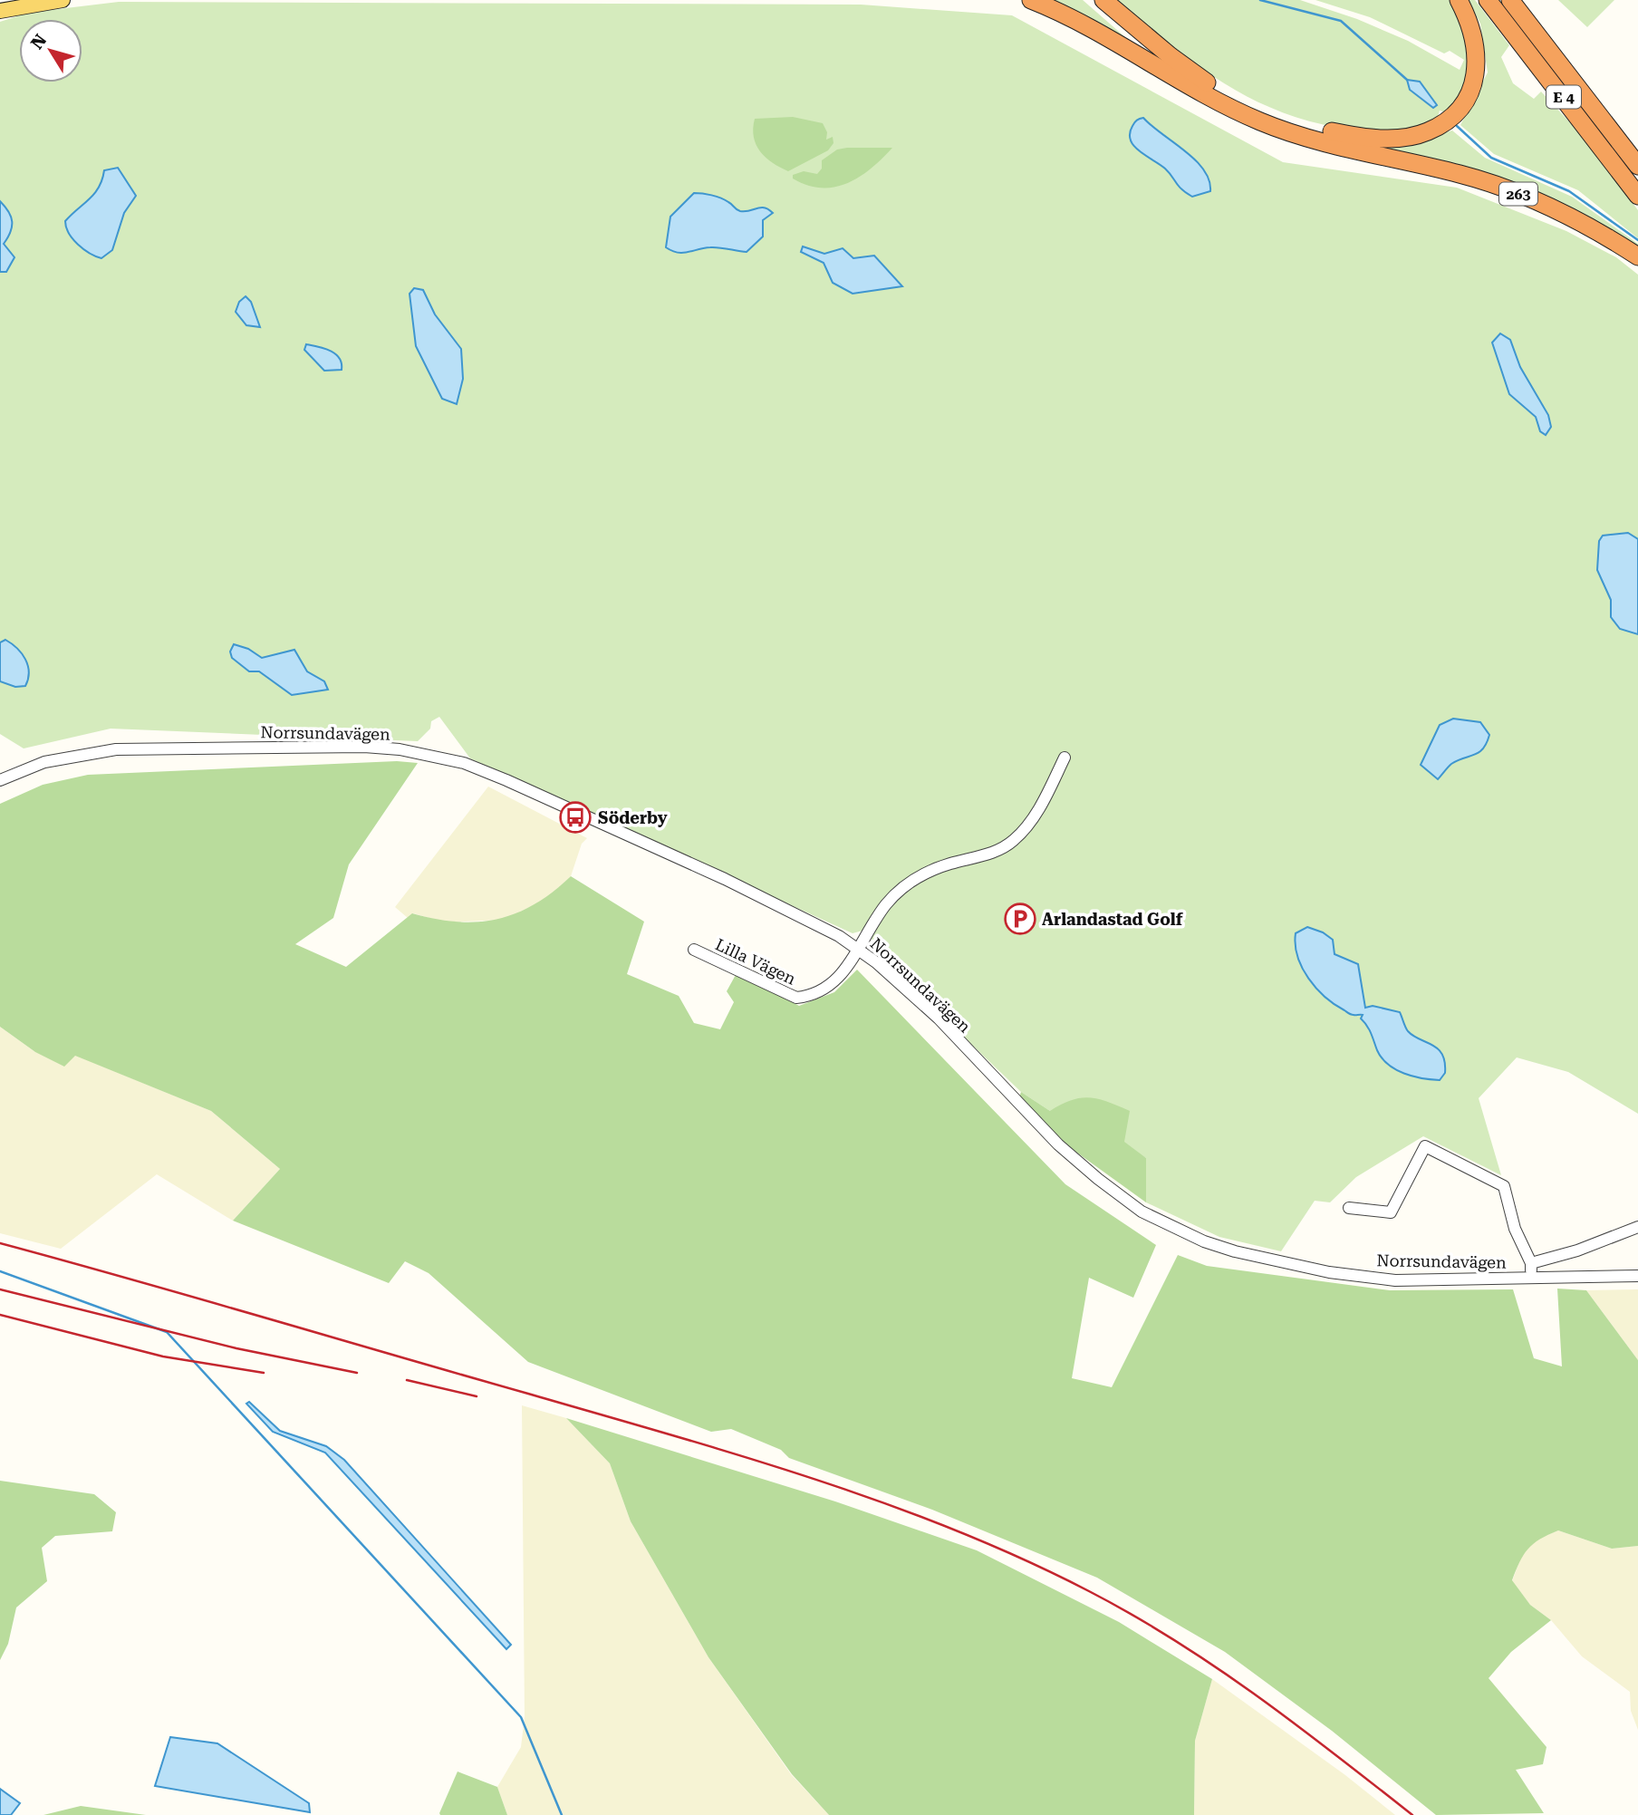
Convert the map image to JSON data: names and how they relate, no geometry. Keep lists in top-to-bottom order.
{
  "streets": {
    "highway": ["E 4", "263"],
    "street": ["Norrsundavägen", "Lilla Vägen"]
  },
  "crossings": [
    ["Norrsundavägen", "Lilla Vägen"]
  ],
  "places": {
    "bus stop": ["Söderby"],
    "parking": ["Arlandastad Golf"]
  },
  "north": "top left"
}
